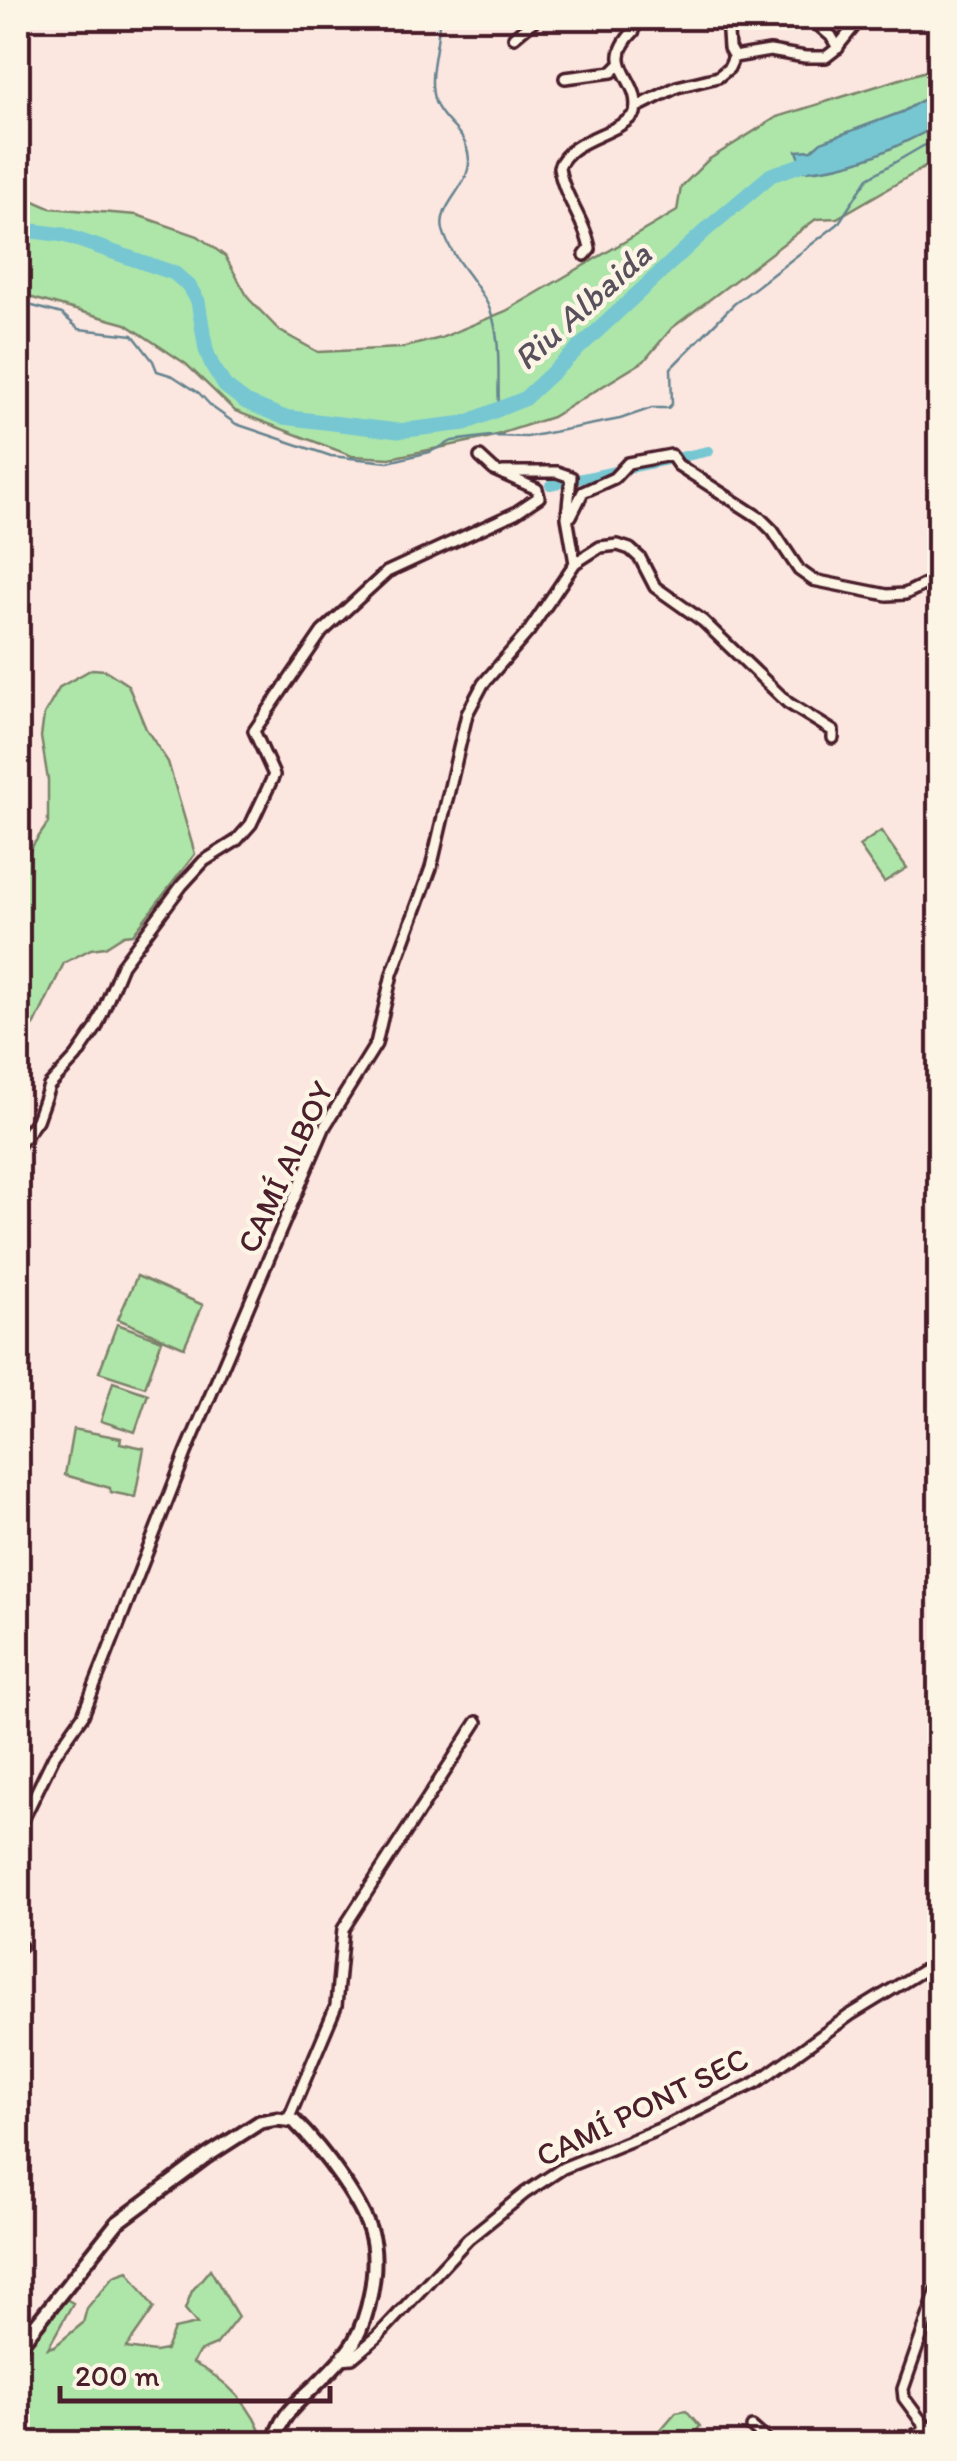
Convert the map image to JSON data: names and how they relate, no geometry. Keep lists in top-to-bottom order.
{
  "streets": {
    "street": ["CAMÍ ALBOY", "CAMÍ PONT SEC"]
  },
  "water": ["Riu Albaida"],
  "scale_bar": "200 m"
}
